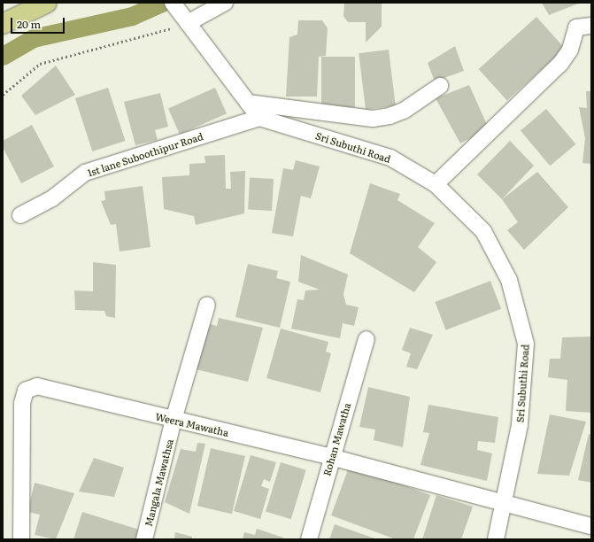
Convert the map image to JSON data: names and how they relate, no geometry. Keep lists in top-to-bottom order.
{
  "streets": {
    "street": [
      "Sri Subuthi Road",
      "1st lane Suboothipur Road",
      "Weera Mawatha",
      "Rohan Mawatha",
      "Mangala Mawathsa"
    ]
  },
  "crossings": [
    ["Sri Subuthi Road", "1st lane Suboothipur Road"],
    ["Sri Subuthi Road", "Weera Mawatha"],
    ["Weera Mawatha", "Rohan Mawatha"],
    ["Weera Mawatha", "Mangala Mawathsa"]
  ],
  "scale_bar": "20 m"
}
